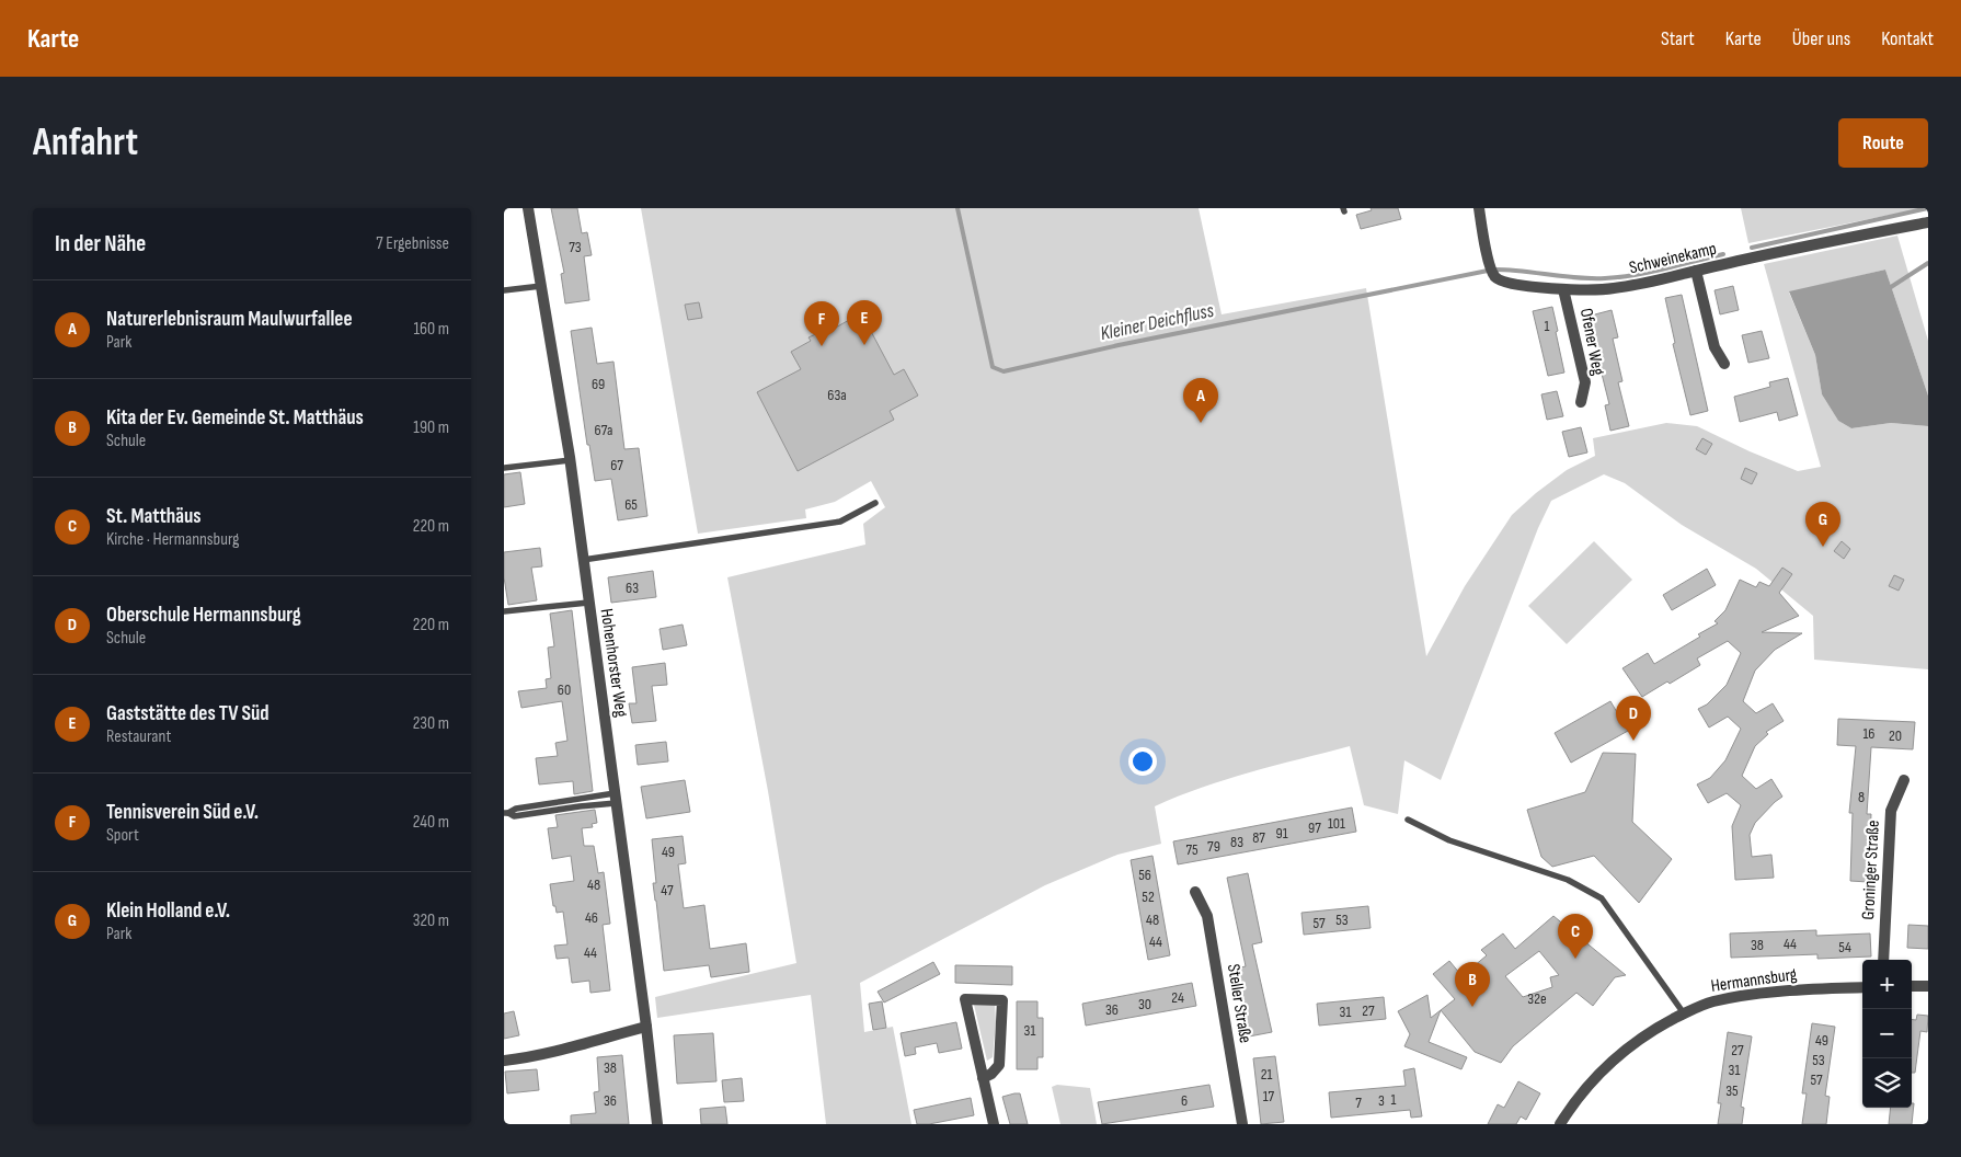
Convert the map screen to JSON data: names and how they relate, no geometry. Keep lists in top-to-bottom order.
{
  "streets": {
    "street": [
      "Schweinekamp",
      "Ofener Weg",
      "Hohenhorster Weg",
      "Groninger Straße",
      "Hermannsburg",
      "Steller Straße"
    ]
  },
  "crossings": [
    ["Schweinekamp", "Ofener Weg"]
  ],
  "water": ["Kleiner Deichfluss"],
  "house_numbers": [
    "73",
    "1",
    "69",
    "63a",
    "67a",
    "67",
    "65",
    "63",
    "60",
    "16",
    "20",
    "8",
    "101",
    "97",
    "91",
    "87",
    "83",
    "79",
    "75",
    "49",
    "56",
    "48",
    "47",
    "52",
    "46",
    "48",
    "53",
    "57",
    "44",
    "44",
    "38",
    "54",
    "44",
    "24",
    "32e",
    "30",
    "36",
    "27",
    "31",
    "31",
    "49",
    "27",
    "53",
    "38",
    "31",
    "21",
    "57",
    "35",
    "17",
    "1",
    "36",
    "6",
    "3",
    "7"
  ],
  "page": {
    "header": "Karte",
    "nav": [
      "Start",
      "Karte",
      "Über uns",
      "Kontakt"
    ],
    "buttons": "Route",
    "title": "Anfahrt",
    "heading": ["In der Nähe", "7 Ergebnisse"],
    "list": [
      {
        "mark": "A",
        "name": "Naturerlebnisraum Maulwurfallee",
        "note": "Park",
        "value": "160 m"
      },
      {
        "mark": "B",
        "name": "Kita der Ev. Gemeinde St. Matthäus",
        "note": "Schule",
        "value": "190 m"
      },
      {
        "mark": "C",
        "name": "St. Matthäus",
        "note": "Kirche · Hermannsburg",
        "value": "220 m"
      },
      {
        "mark": "D",
        "name": "Oberschule Hermannsburg",
        "note": "Schule",
        "value": "220 m"
      },
      {
        "mark": "E",
        "name": "Gaststätte des TV Süd",
        "note": "Restaurant",
        "value": "230 m"
      },
      {
        "mark": "F",
        "name": "Tennisverein Süd e.V.",
        "note": "Sport",
        "value": "240 m"
      },
      {
        "mark": "G",
        "name": "Klein Holland e.V.",
        "note": "Park",
        "value": "320 m"
      }
    ],
    "pins": [
      "E",
      "F",
      "A",
      "G",
      "D",
      "C",
      "B"
    ],
    "map_buttons": ["+", "−"]
  }
}
